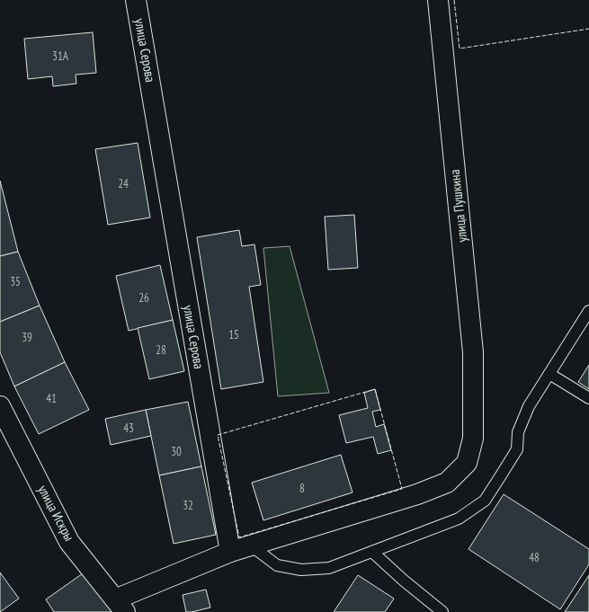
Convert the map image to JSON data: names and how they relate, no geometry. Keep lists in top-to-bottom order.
{
  "streets": {
    "street": ["улица Серова", "улица Пушкина", "улица Искры"]
  },
  "crossings": [
    ["улица Серова", "улица Пушкина"]
  ],
  "house_numbers": [
    "31А",
    "24",
    "35",
    "26",
    "15",
    "39",
    "28",
    "41",
    "43",
    "30",
    "8",
    "32",
    "48"
  ]
}
